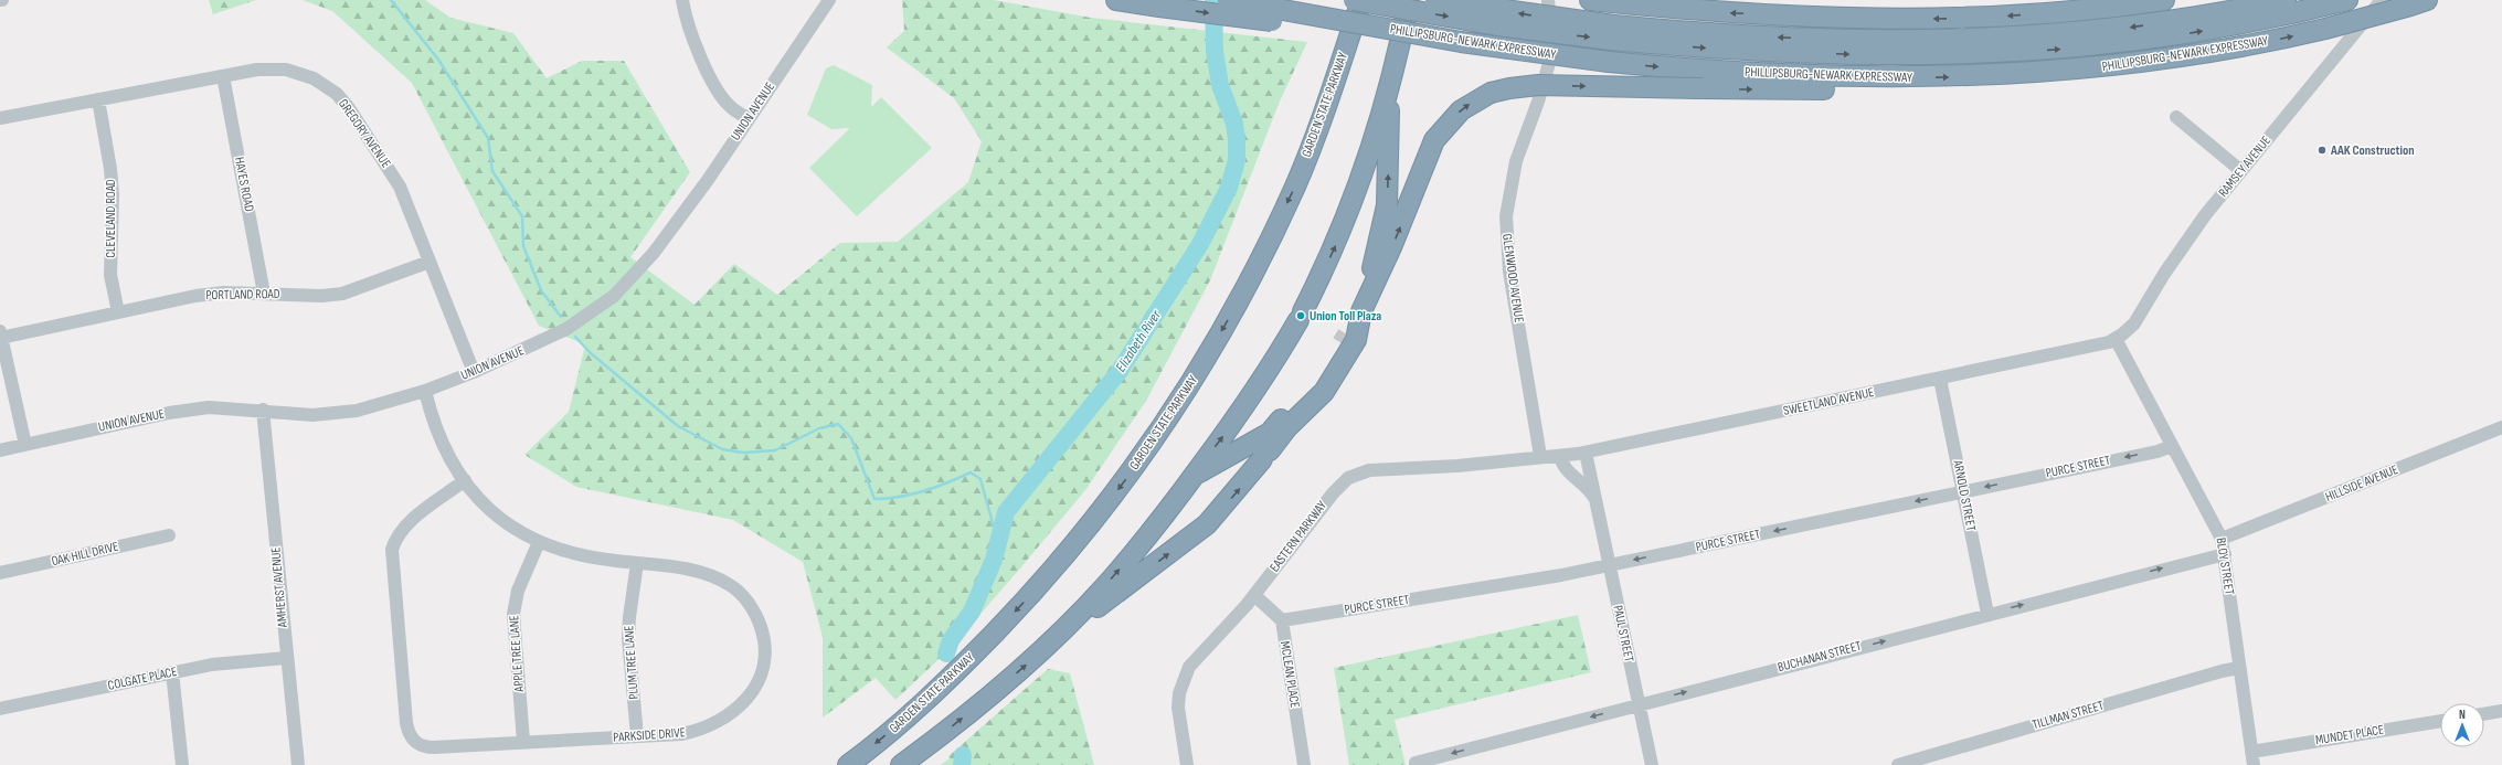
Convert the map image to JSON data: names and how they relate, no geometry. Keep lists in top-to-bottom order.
{
  "streets": {
    "highway": ["PHILLIPSBURG-NEWARK EXPRESSWAY", "GARDEN STATE PARKWAY"],
    "street": [
      "UNION AVENUE",
      "GREGORY AVENUE",
      "RAMSEY AVENUE",
      "HAYES ROAD",
      "CLEVELAND ROAD",
      "GLENWOOD AVENUE",
      "PORTLAND ROAD",
      "SWEETLAND AVENUE",
      "PURCE STREET",
      "HILLSIDE AVENUE",
      "ARNOLD STREET",
      "EASTERN PARKWAY",
      "OAK HILL DRIVE",
      "BLOY STREET",
      "AMHERST AVENUE",
      "PAUL STREET",
      "APPLE TREE LANE",
      "BUCHANAN STREET",
      "PLUM TREE LANE",
      "MCLEAN PLACE",
      "COLGATE PLACE",
      "TILLMAN STREET",
      "PARKSIDE DRIVE",
      "MUNDET PLACE"
    ]
  },
  "crossings": [
    ["UNION AVENUE", "GREGORY AVENUE"],
    ["UNION AVENUE", "AMHERST AVENUE"],
    ["UNION AVENUE", "PARKSIDE DRIVE"],
    ["GREGORY AVENUE", "HAYES ROAD"],
    ["GREGORY AVENUE", "CLEVELAND ROAD"],
    ["GREGORY AVENUE", "PORTLAND ROAD"],
    ["RAMSEY AVENUE", "SWEETLAND AVENUE"],
    ["RAMSEY AVENUE", "BLOY STREET"],
    ["HAYES ROAD", "PORTLAND ROAD"],
    ["CLEVELAND ROAD", "PORTLAND ROAD"],
    ["GLENWOOD AVENUE", "SWEETLAND AVENUE"],
    ["GLENWOOD AVENUE", "EASTERN PARKWAY"],
    ["SWEETLAND AVENUE", "ARNOLD STREET"],
    ["SWEETLAND AVENUE", "EASTERN PARKWAY"],
    ["SWEETLAND AVENUE", "BLOY STREET"],
    ["SWEETLAND AVENUE", "PAUL STREET"],
    ["PURCE STREET", "ARNOLD STREET"],
    ["PURCE STREET", "BLOY STREET"],
    ["PURCE STREET", "PAUL STREET"],
    ["PURCE STREET", "MCLEAN PLACE"],
    ["HILLSIDE AVENUE", "BLOY STREET"],
    ["ARNOLD STREET", "BUCHANAN STREET"],
    ["BLOY STREET", "BUCHANAN STREET"],
    ["BLOY STREET", "TILLMAN STREET"],
    ["BLOY STREET", "MUNDET PLACE"],
    ["AMHERST AVENUE", "COLGATE PLACE"],
    ["PAUL STREET", "BUCHANAN STREET"],
    ["APPLE TREE LANE", "PARKSIDE DRIVE"],
    ["PLUM TREE LANE", "PARKSIDE DRIVE"]
  ],
  "one_way": ["PURCE STREET"],
  "water": ["Elizabeth River"],
  "places": ["AAK Construction", "Union Toll Plaza"],
  "north": "top"
}
